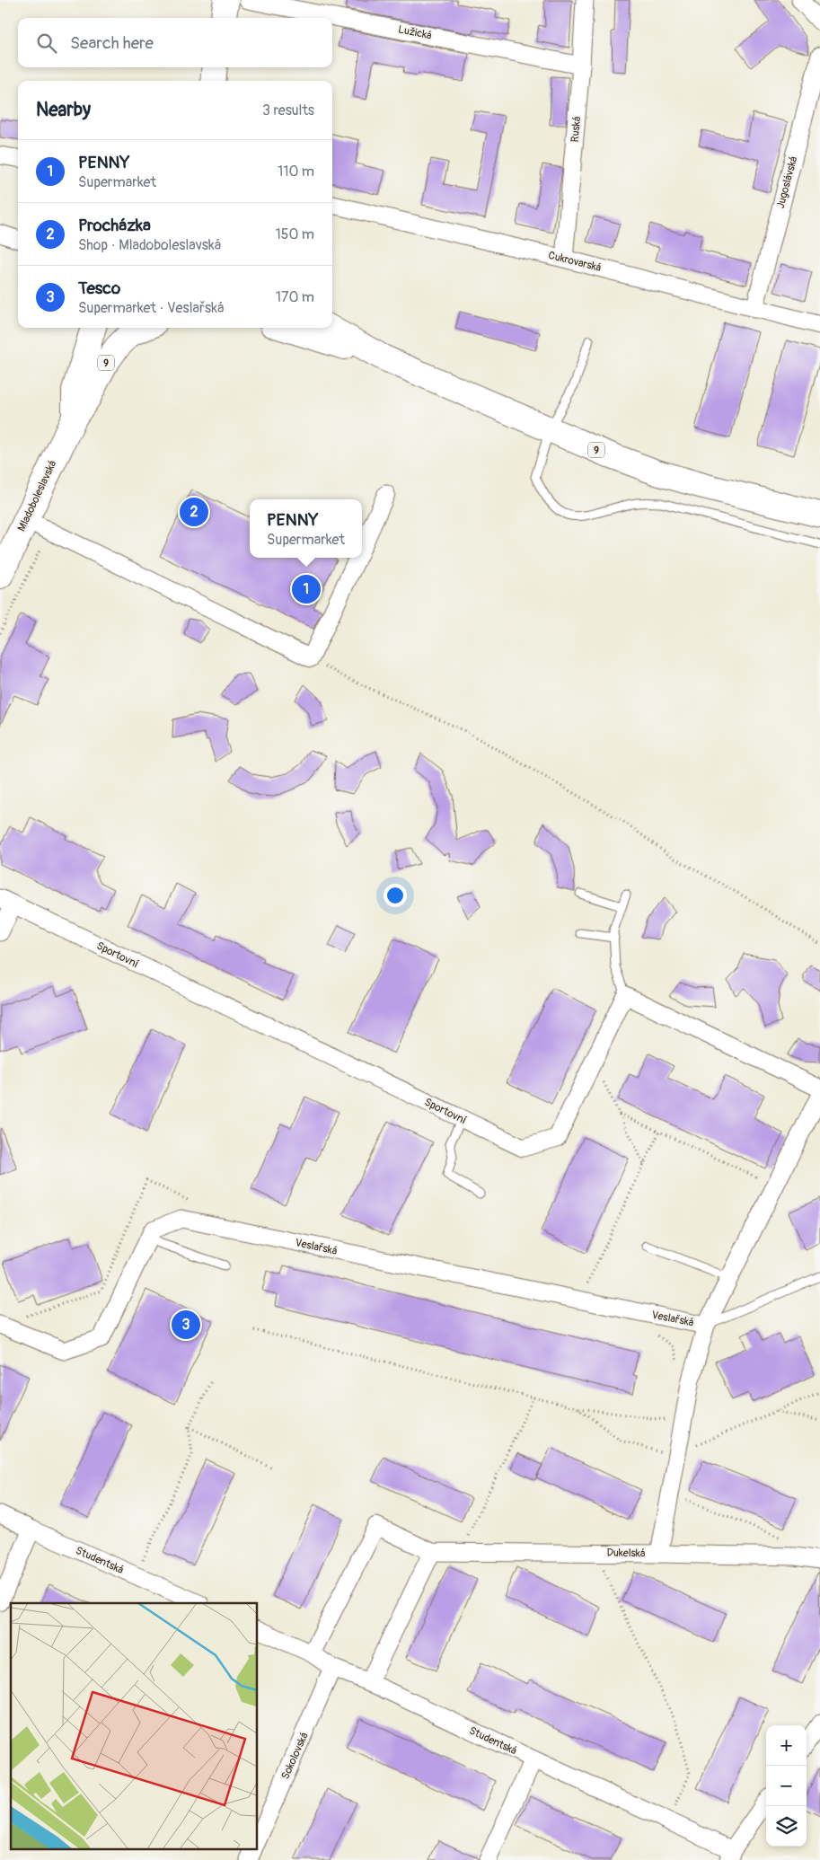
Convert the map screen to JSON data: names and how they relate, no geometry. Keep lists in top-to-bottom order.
{
  "streets": {
    "main road": ["9", "Mladoboleslavská"],
    "street": [
      "Lužická",
      "Ruská",
      "Jugoslávská",
      "Cukrovarská",
      "Sportovní",
      "Veslařská",
      "Dukelská",
      "Studentská",
      "Sokolovská"
    ]
  },
  "crossings": [
    ["Lužická", "Ruská"],
    ["Ruská", "Cukrovarská"],
    ["Jugoslávská", "Cukrovarská"],
    ["Studentská", "Sokolovská"]
  ],
  "page": {
    "search": "Search here",
    "heading": ["Nearby", "3 results"],
    "list": [
      {
        "mark": "1",
        "name": "PENNY",
        "note": "Supermarket",
        "value": "110 m"
      },
      {
        "mark": "2",
        "name": "Procházka",
        "note": "Shop · Mladoboleslavská",
        "value": "150 m"
      },
      {
        "mark": "3",
        "name": "Tesco",
        "note": "Supermarket · Veslařská",
        "value": "170 m"
      }
    ],
    "pins": ["2", "1", "3"],
    "popup": ["PENNY", "Supermarket"],
    "map_buttons": ["+", "−"]
  }
}
